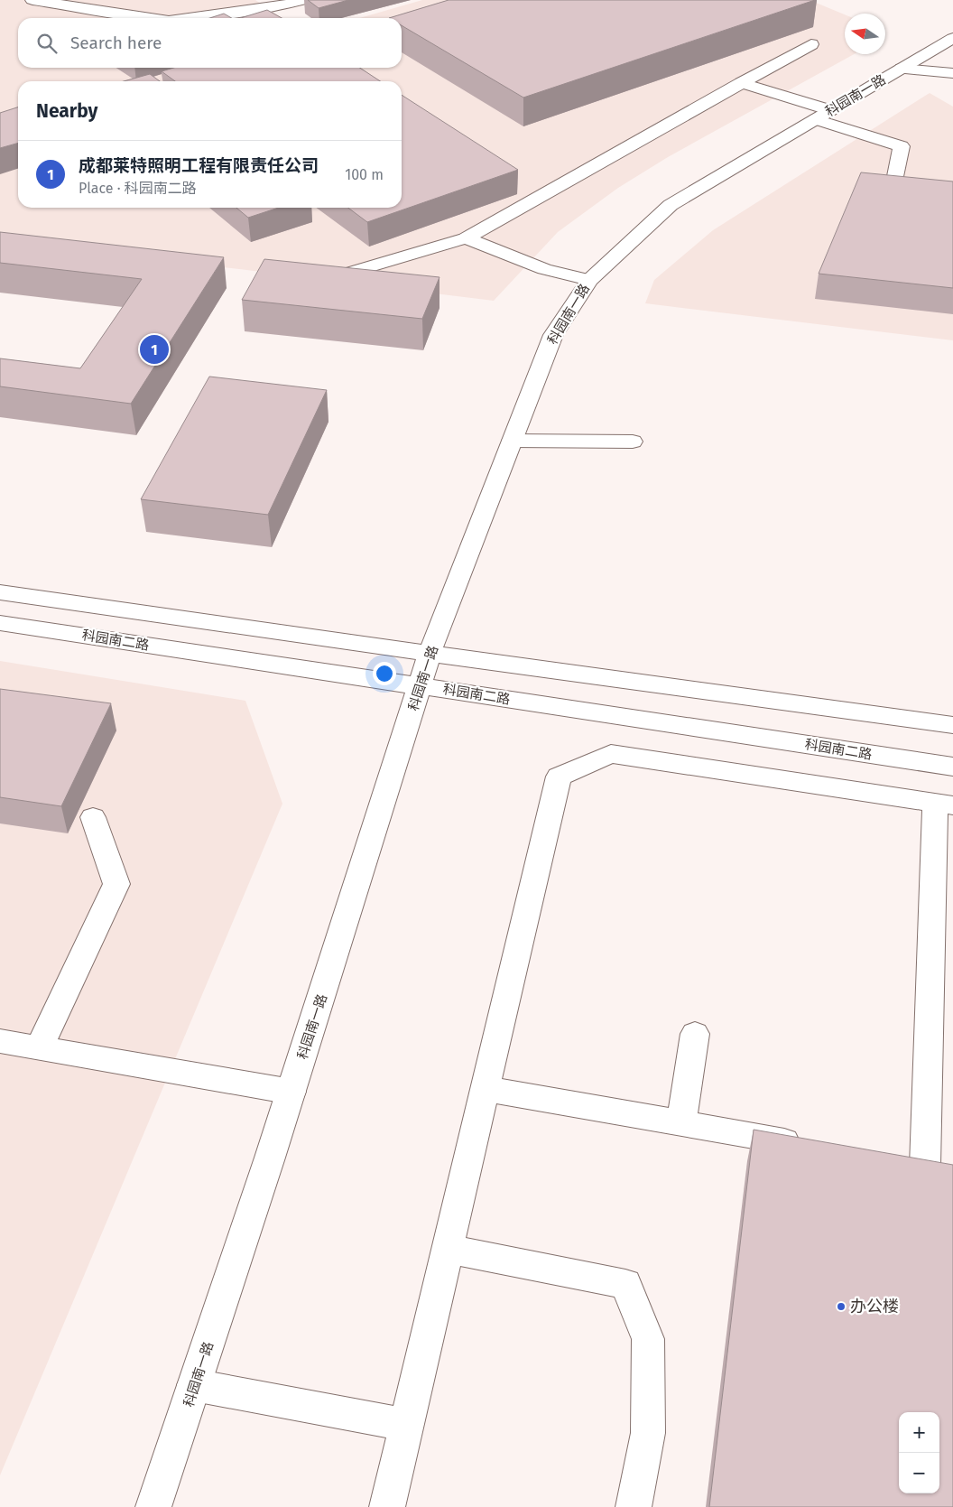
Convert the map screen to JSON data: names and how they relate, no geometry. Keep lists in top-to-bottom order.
{
  "streets": {
    "street": ["科园南一路", "科园南二路"]
  },
  "crossings": [
    ["科园南一路", "科园南二路"]
  ],
  "places": ["办公楼"],
  "north": "left",
  "page": {
    "search": "Search here",
    "heading": "Nearby",
    "list": [
      {
        "mark": "1",
        "name": "成都莱特照明工程有限责任公司",
        "note": "Place · 科园南二路",
        "value": "100 m"
      }
    ],
    "pins": "1",
    "map_buttons": ["+", "−"]
  }
}
